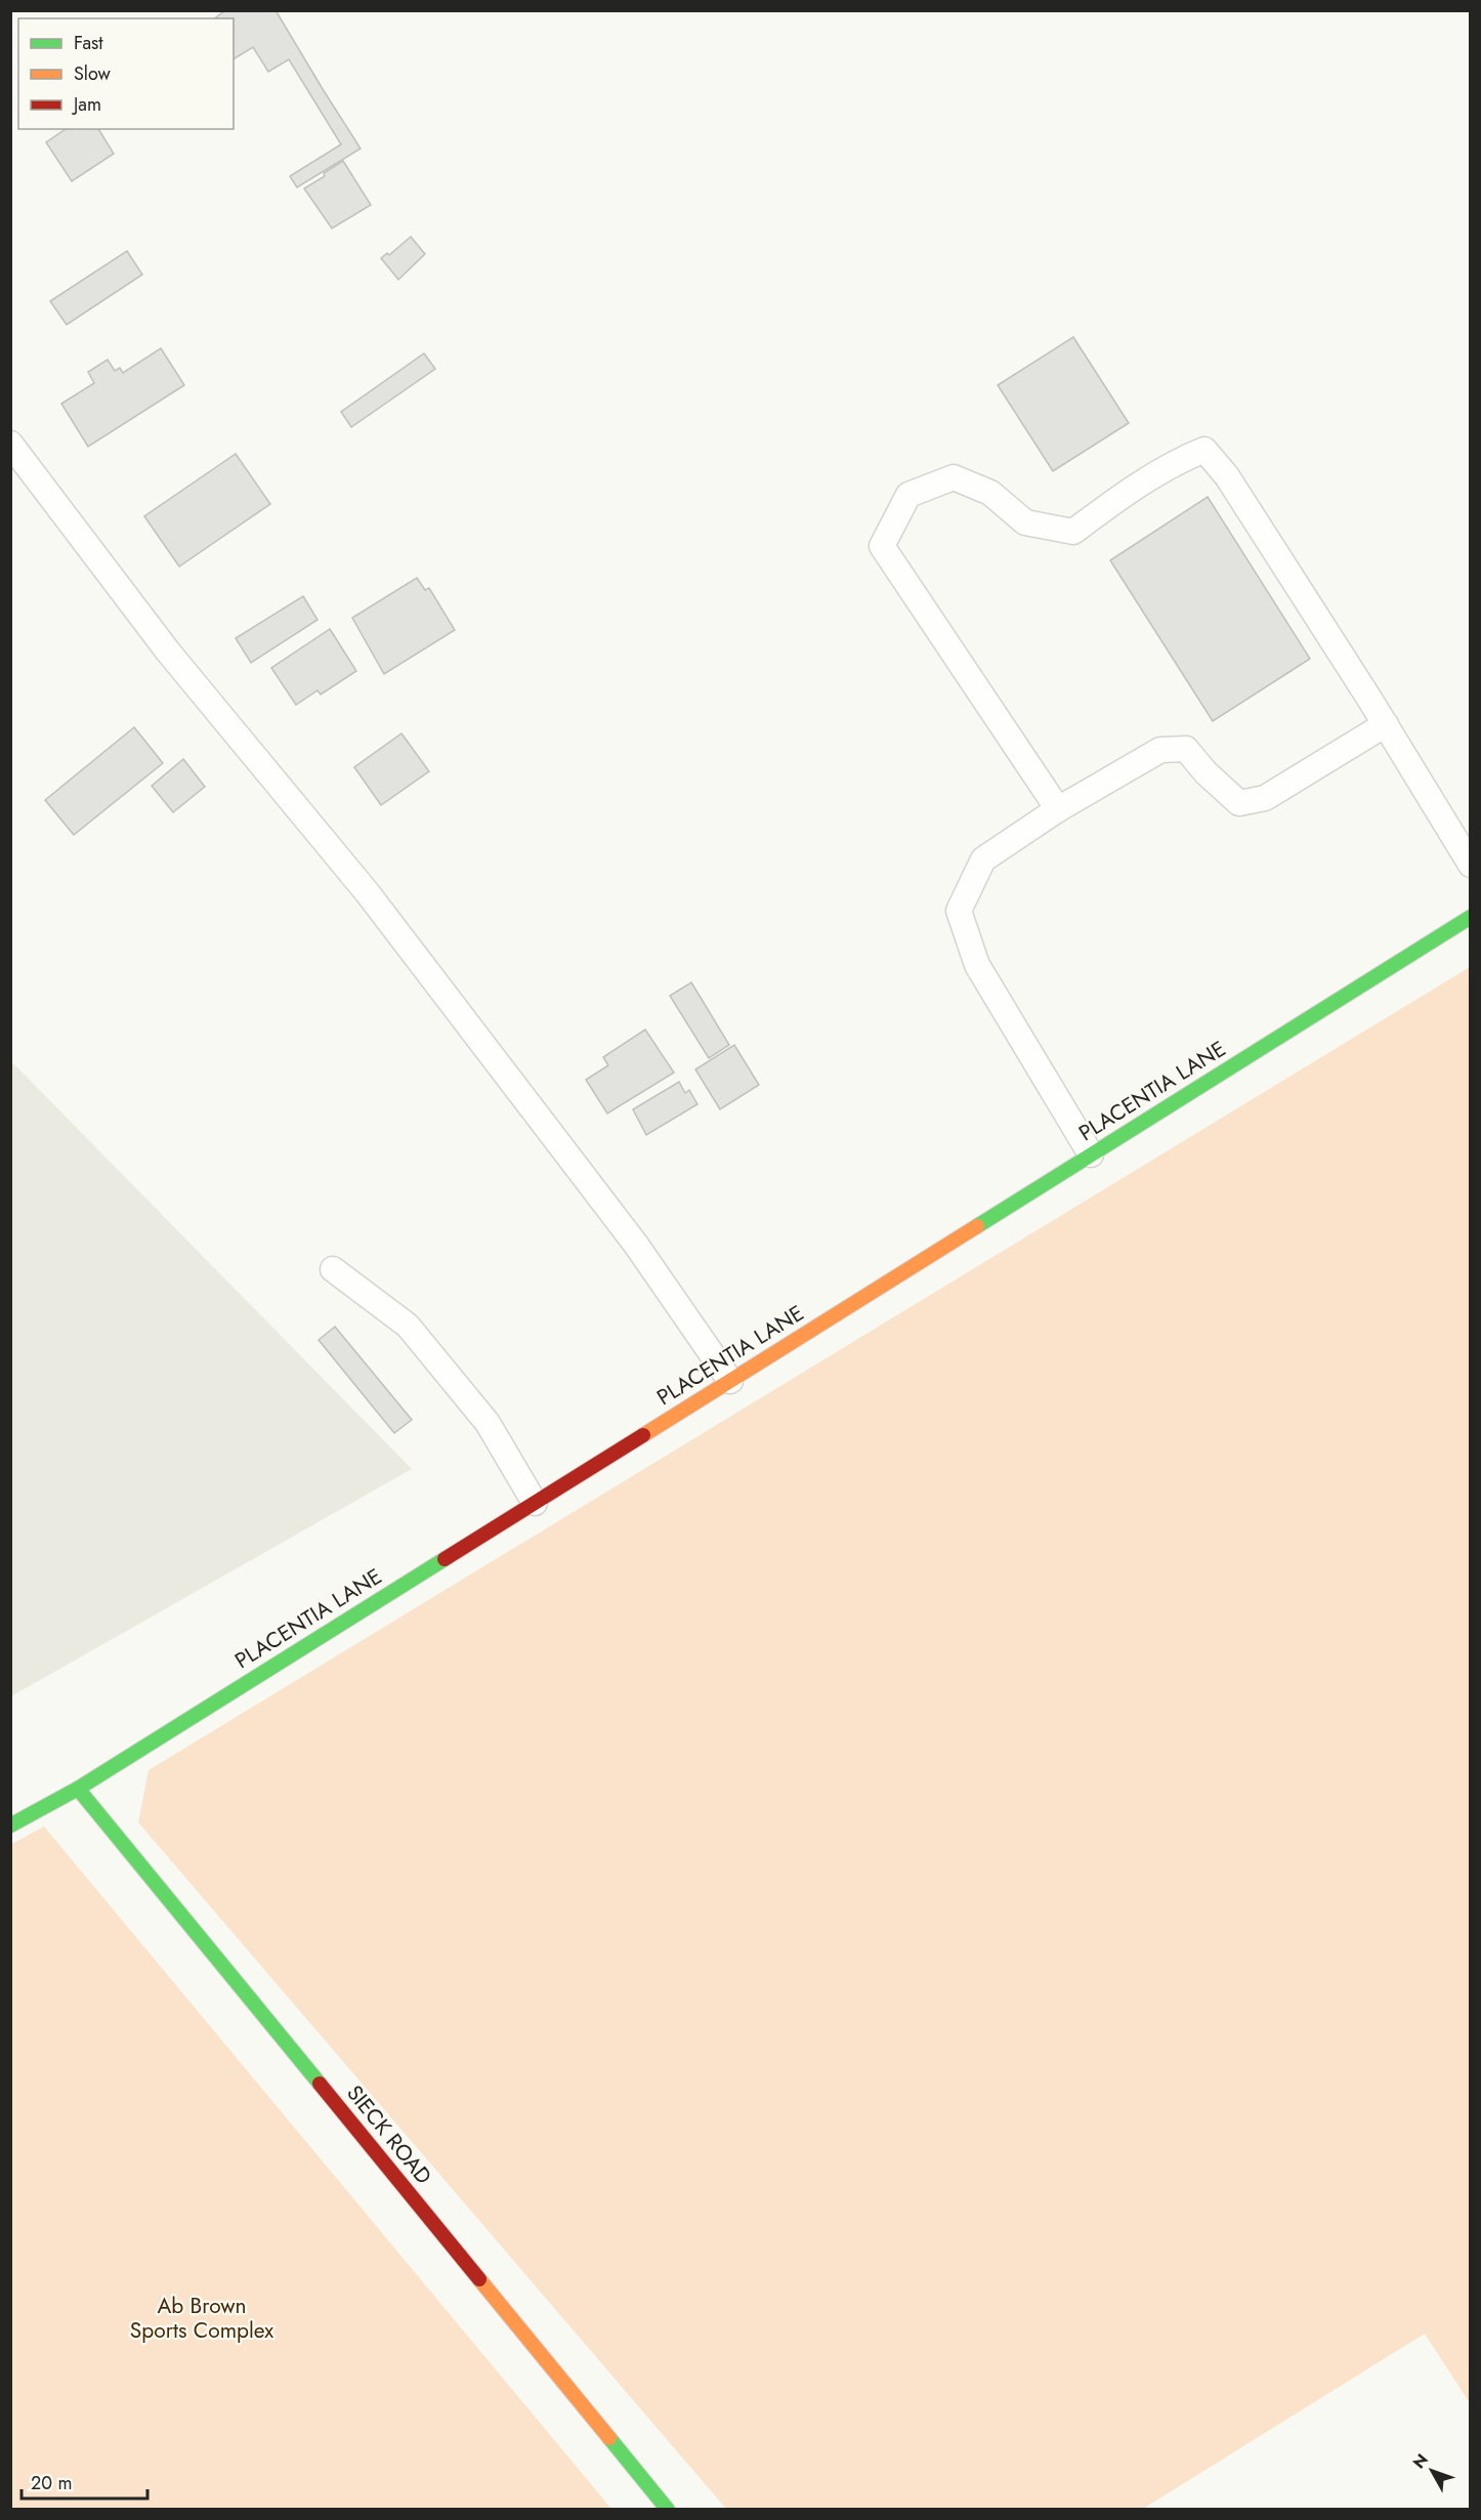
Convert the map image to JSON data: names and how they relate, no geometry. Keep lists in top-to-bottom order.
{
  "streets": {
    "street": ["PLACENTIA LANE", "SIECK ROAD"]
  },
  "crossings": [
    ["PLACENTIA LANE", "SIECK ROAD"]
  ],
  "parks": ["Ab Brown Sports Complex"],
  "legend": ["Fast", "Slow", "Jam"],
  "scale_bar": "20 m",
  "north": "top left"
}
